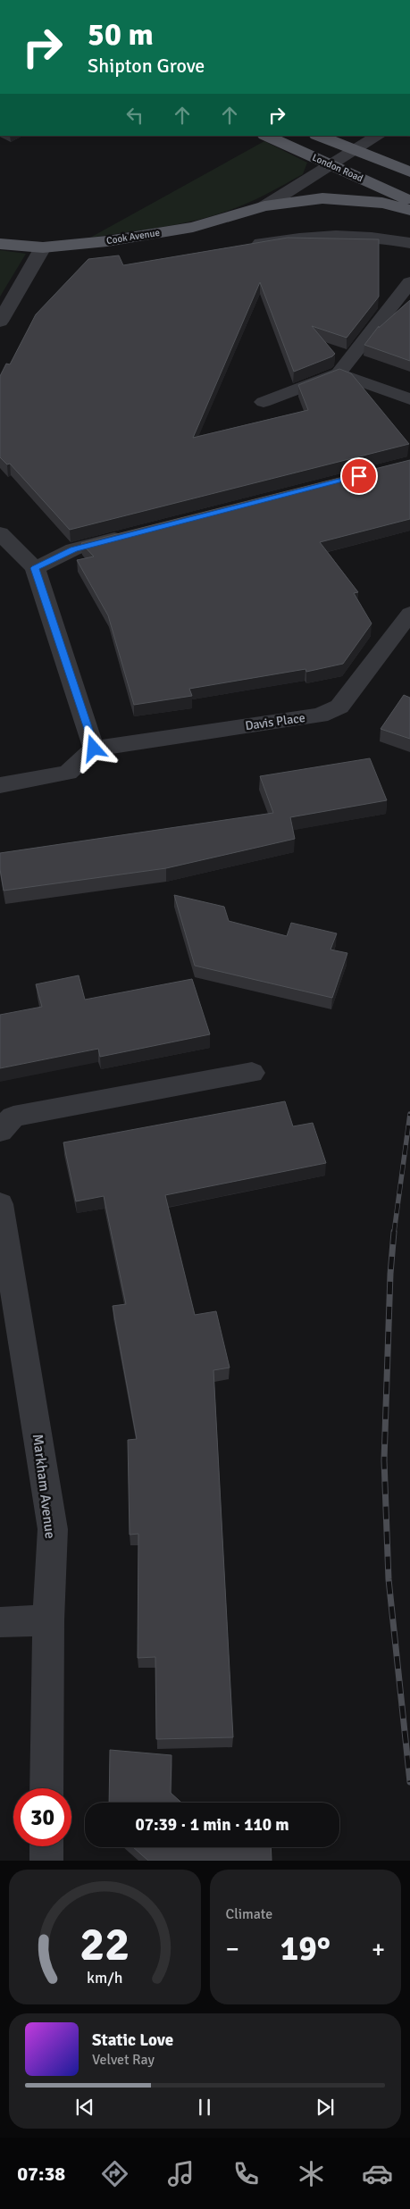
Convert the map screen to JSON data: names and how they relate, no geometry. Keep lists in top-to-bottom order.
{
  "streets": {
    "main road": ["London Road", "Cook Avenue"],
    "street": ["Davis Place", "Markham Avenue"]
  },
  "crossings": [
    ["London Road", "Cook Avenue"]
  ],
  "page": {
    "turn": ["50 m", "Shipton Grove"],
    "limit": "30",
    "trip": "07:39 · 1 min · 110 m",
    "tile": "Climate",
    "heat": ["−", "19°", "+"],
    "song": ["Static Love", "Velvet Ray"],
    "tabs": "07:38",
    "gauge": ["22", "km/h"]
  }
}
